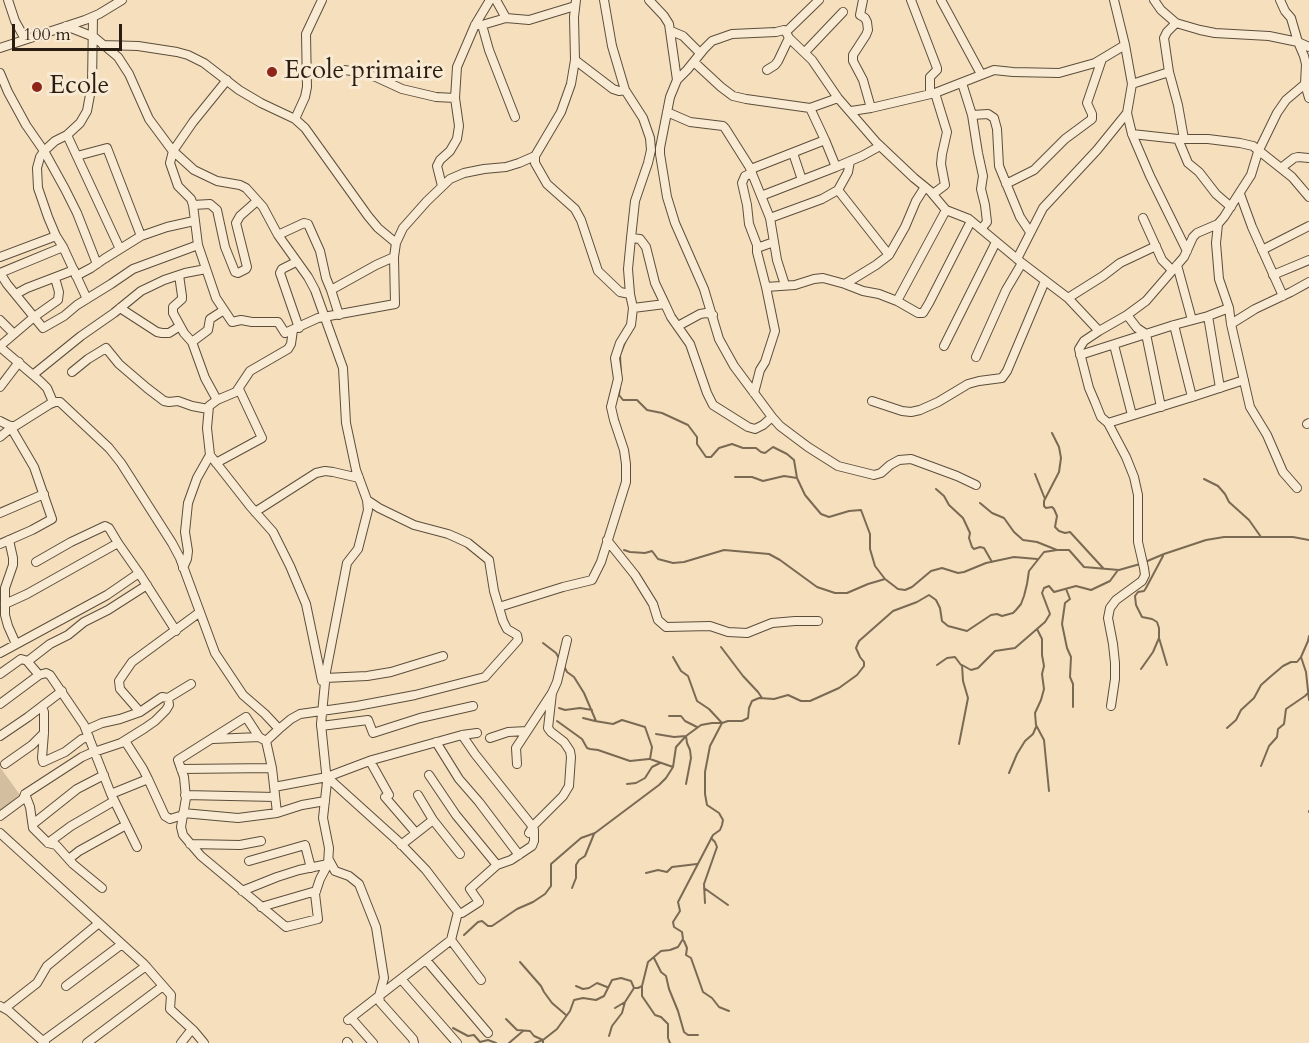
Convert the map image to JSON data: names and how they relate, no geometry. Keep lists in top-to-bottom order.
{
  "places": ["Ecole primaire", "Ecole"],
  "scale_bar": "100 m"
}
